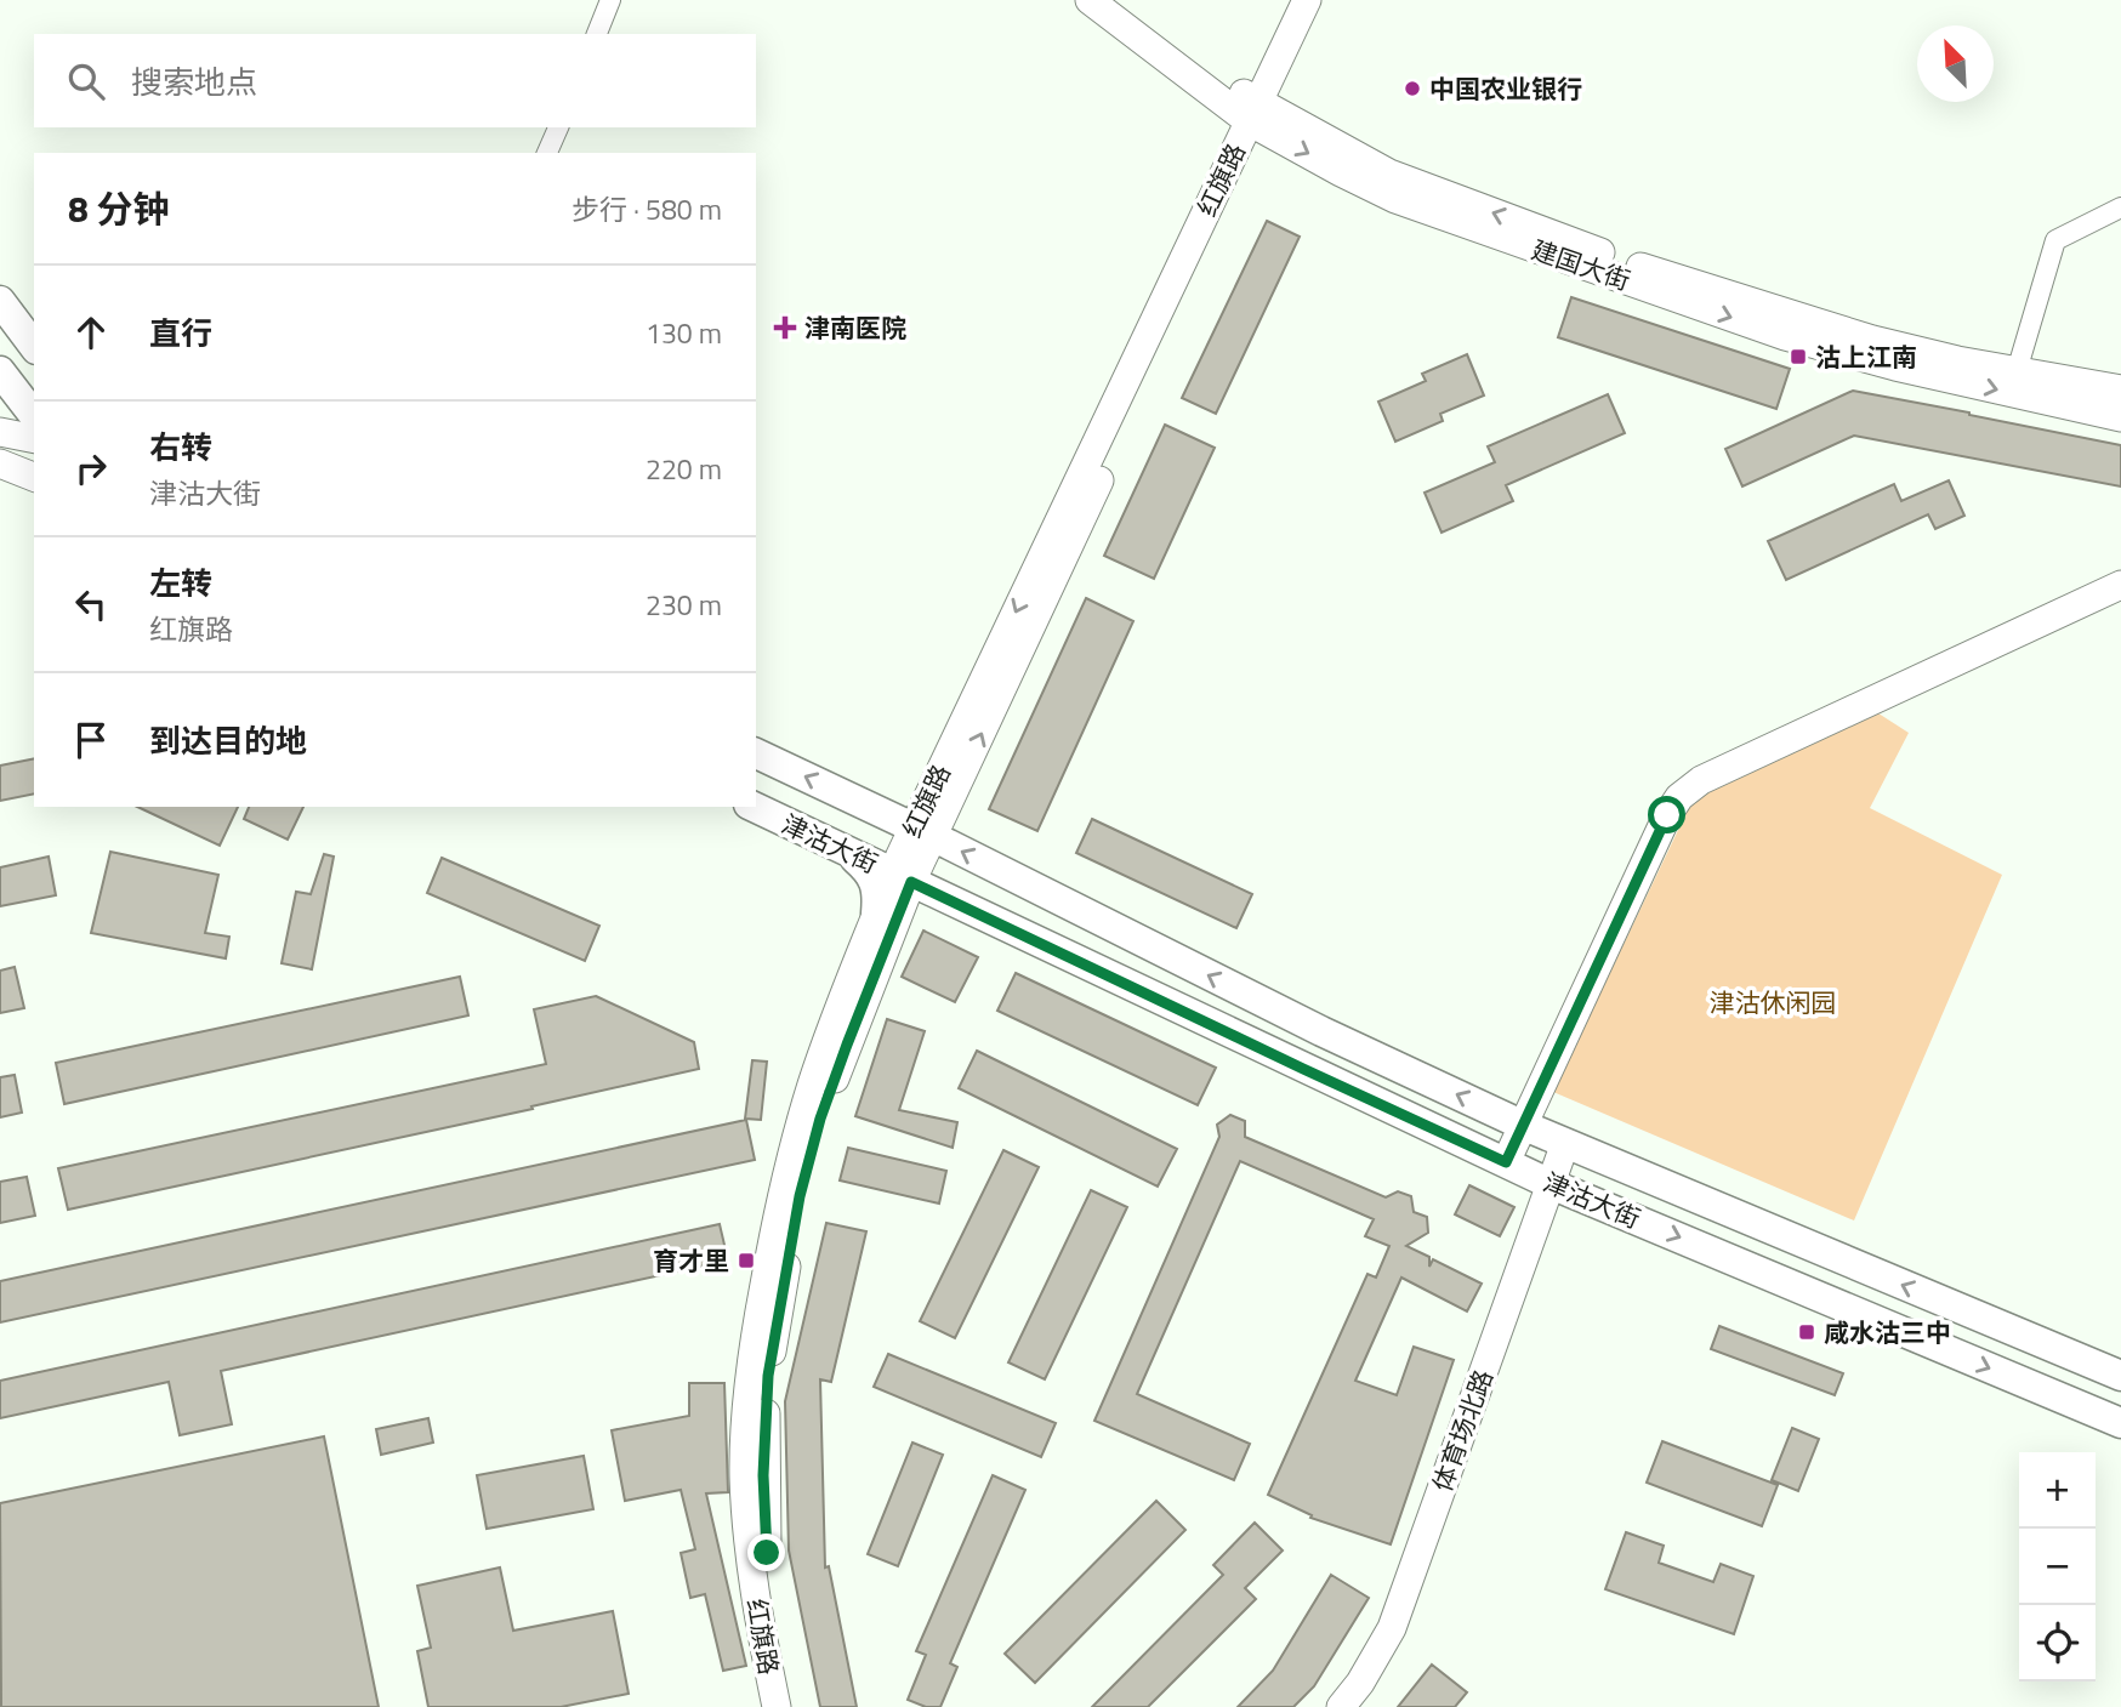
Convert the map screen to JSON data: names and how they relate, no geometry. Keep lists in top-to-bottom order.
{
  "streets": {
    "main road": [
      "红旗路",
      "建国大街",
      "津沽大街",
      "体育场北路"
    ]
  },
  "crossings": [
    ["红旗路", "建国大街"],
    ["红旗路", "津沽大街"],
    ["津沽大街", "体育场北路"]
  ],
  "parks": ["津沽休闲园"],
  "places": {
    "other": ["中国农业银行"],
    "health": ["津南医院"],
    "transit": ["沽上江南", "育才里", "咸水沽三中"]
  },
  "north": "top left",
  "page": {
    "search": "搜索地点",
    "heading": ["8 分钟", "步行 · 580 m"],
    "list": [
      ["直行", "130 m"],
      ["右转", "津沽大街", "220 m"],
      ["左转", "红旗路", "230 m"],
      "到达目的地"
    ],
    "map_buttons": ["+", "−"]
  }
}
